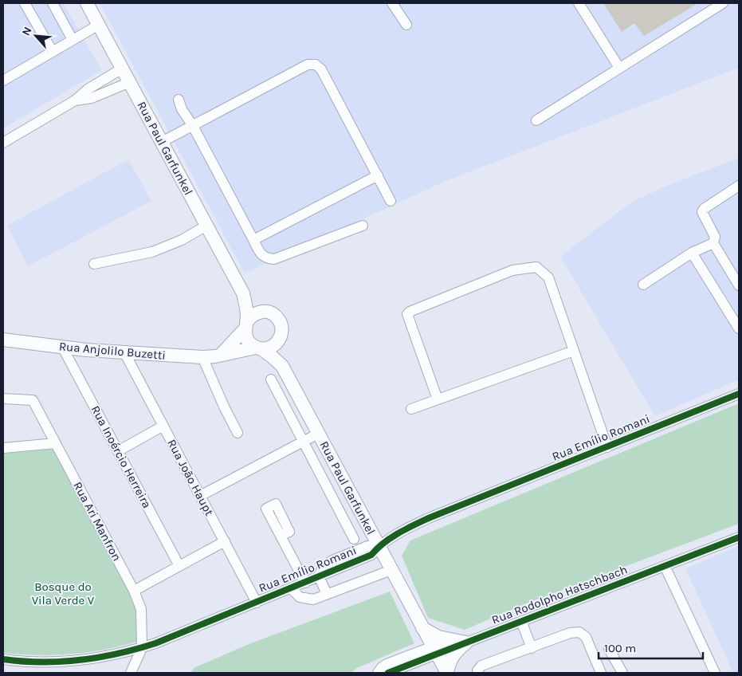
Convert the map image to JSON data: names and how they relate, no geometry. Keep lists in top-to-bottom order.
{
  "streets": {
    "main road": ["Rua Paul Garfunkel", "Rua Anjolilo Buzetti"],
    "street": [
      "Rua Emílio Romani",
      "Rua Inoércio Herreira",
      "Rua João Haupt",
      "Rua Ari Manfron",
      "Rua Rodolpho Hatschbach"
    ]
  },
  "crossings": [
    ["Rua Paul Garfunkel", "Rua Anjolilo Buzetti"],
    ["Rua Paul Garfunkel", "Rua Emílio Romani"],
    ["Rua Paul Garfunkel", "Rua Rodolpho Hatschbach"],
    ["Rua Anjolilo Buzetti", "Rua Inoércio Herreira"],
    ["Rua Anjolilo Buzetti", "Rua João Haupt"],
    ["Rua Emílio Romani", "Rua João Haupt"],
    ["Rua Emílio Romani", "Rua Ari Manfron"]
  ],
  "parks": ["Bosque do Vila Verde V"],
  "scale_bar": "100 m",
  "north": "top left"
}
